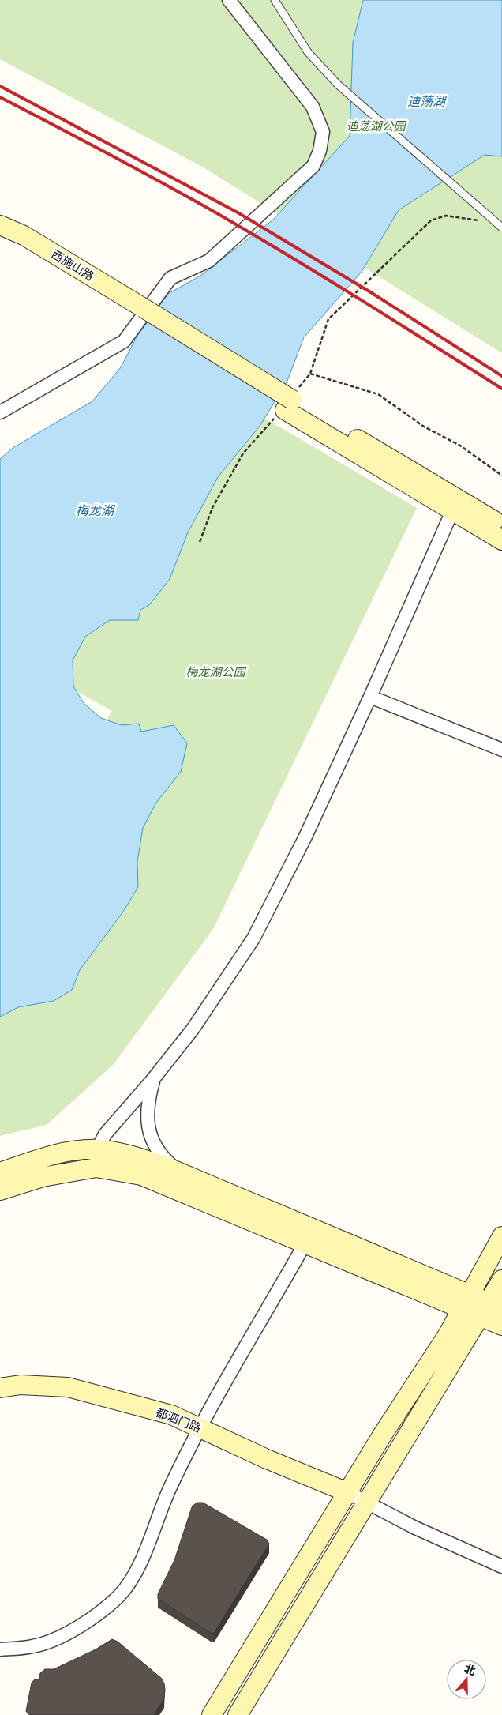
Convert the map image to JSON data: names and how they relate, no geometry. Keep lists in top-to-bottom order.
{
  "streets": {
    "main road": ["西施山路", "都泗门路"]
  },
  "water": ["迪荡湖", "梅龙湖"],
  "parks": ["迪荡湖公园", "梅龙湖公园"],
  "north": "top"
}
